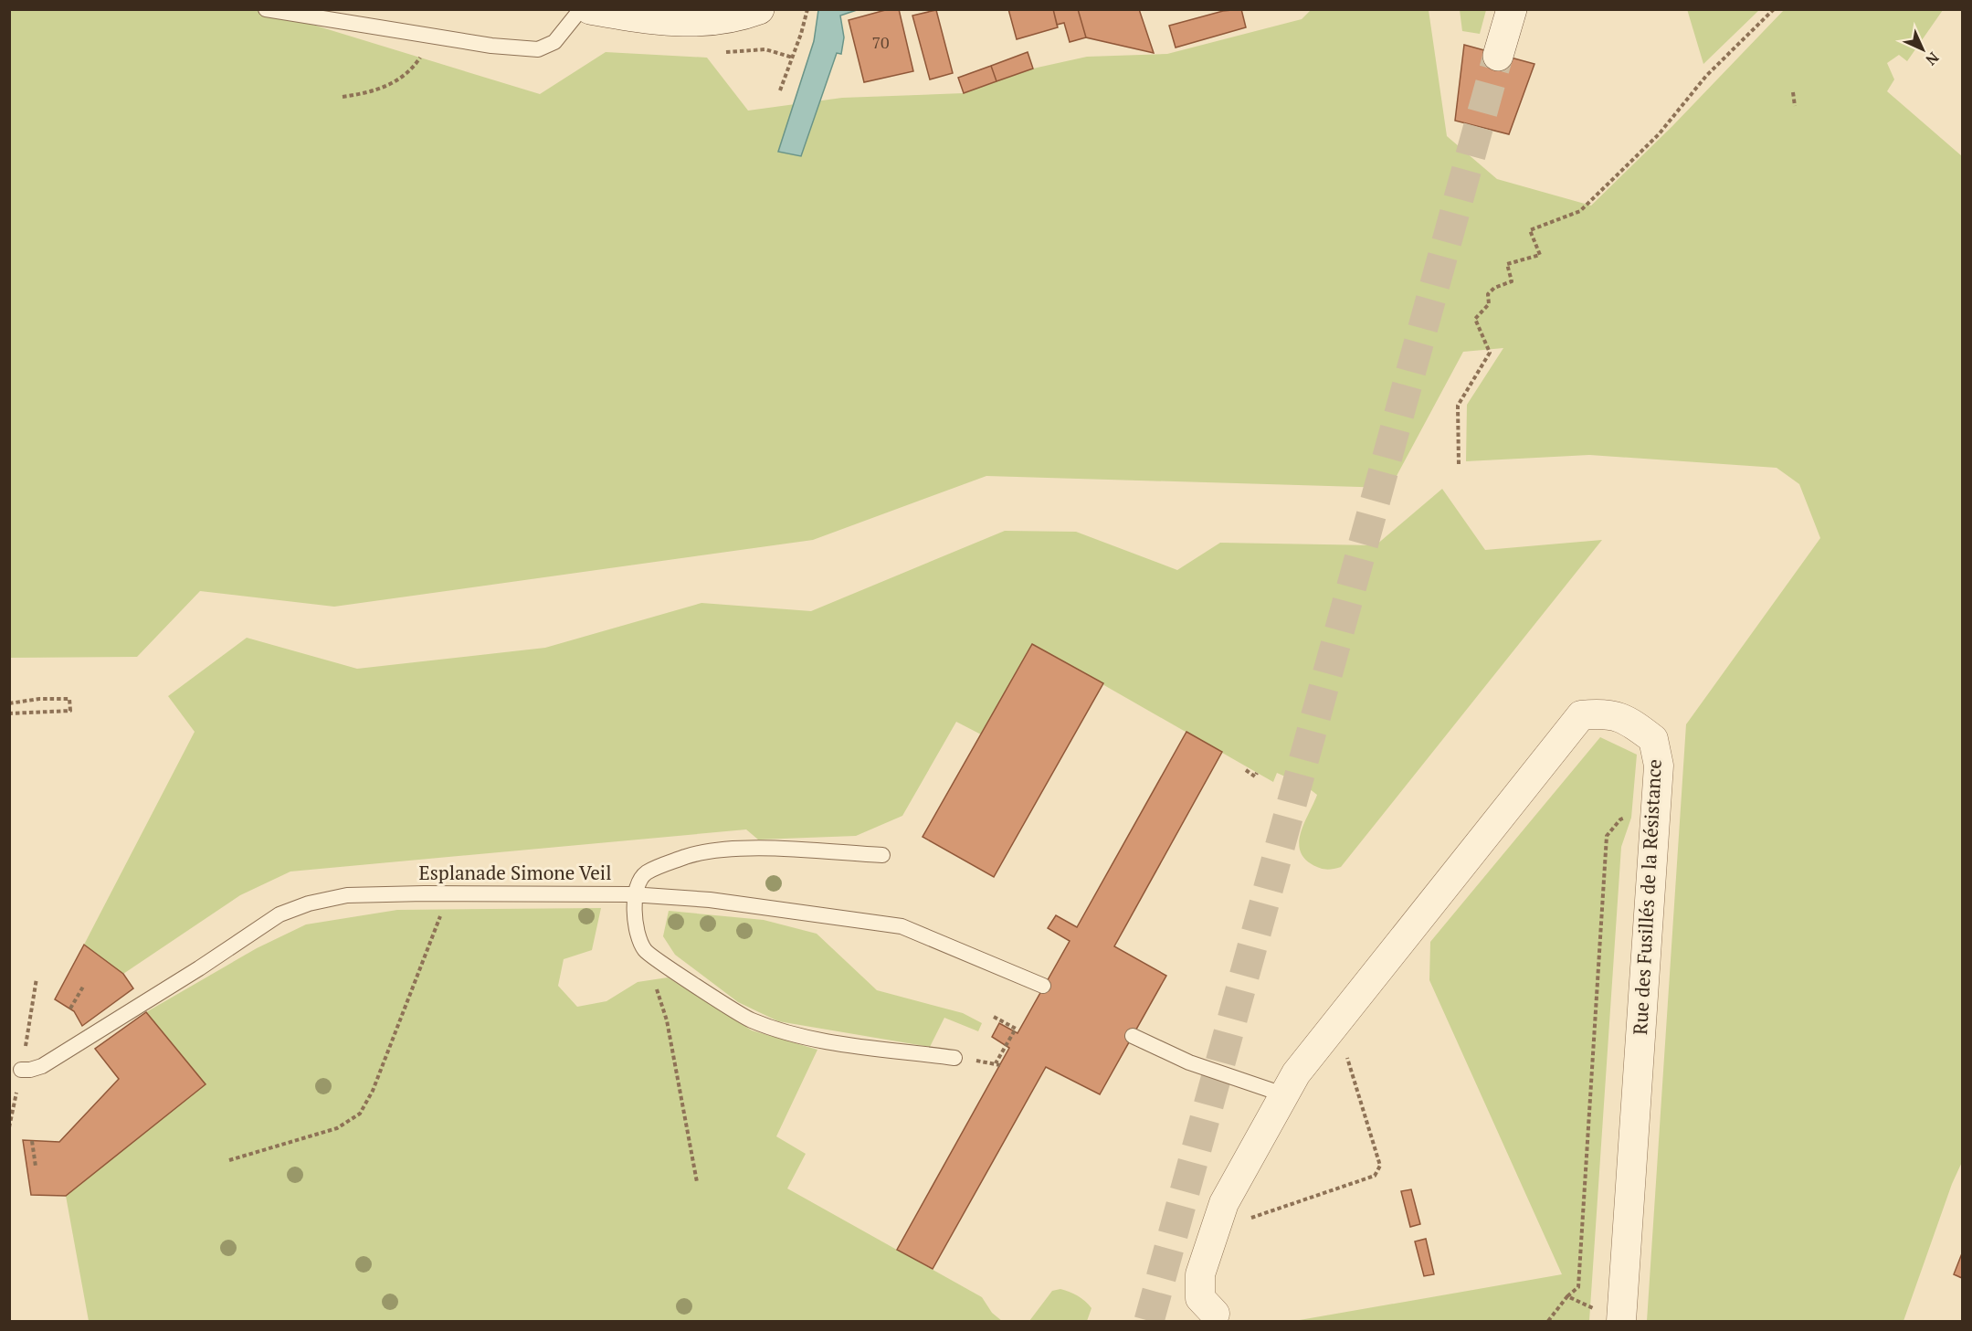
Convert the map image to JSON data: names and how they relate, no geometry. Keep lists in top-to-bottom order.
{
  "streets": {
    "street": ["Rue des Fusillés de la Résistance"],
    "lane": ["Esplanade Simone Veil"]
  },
  "house_numbers": ["70"],
  "north": "bottom right"
}
